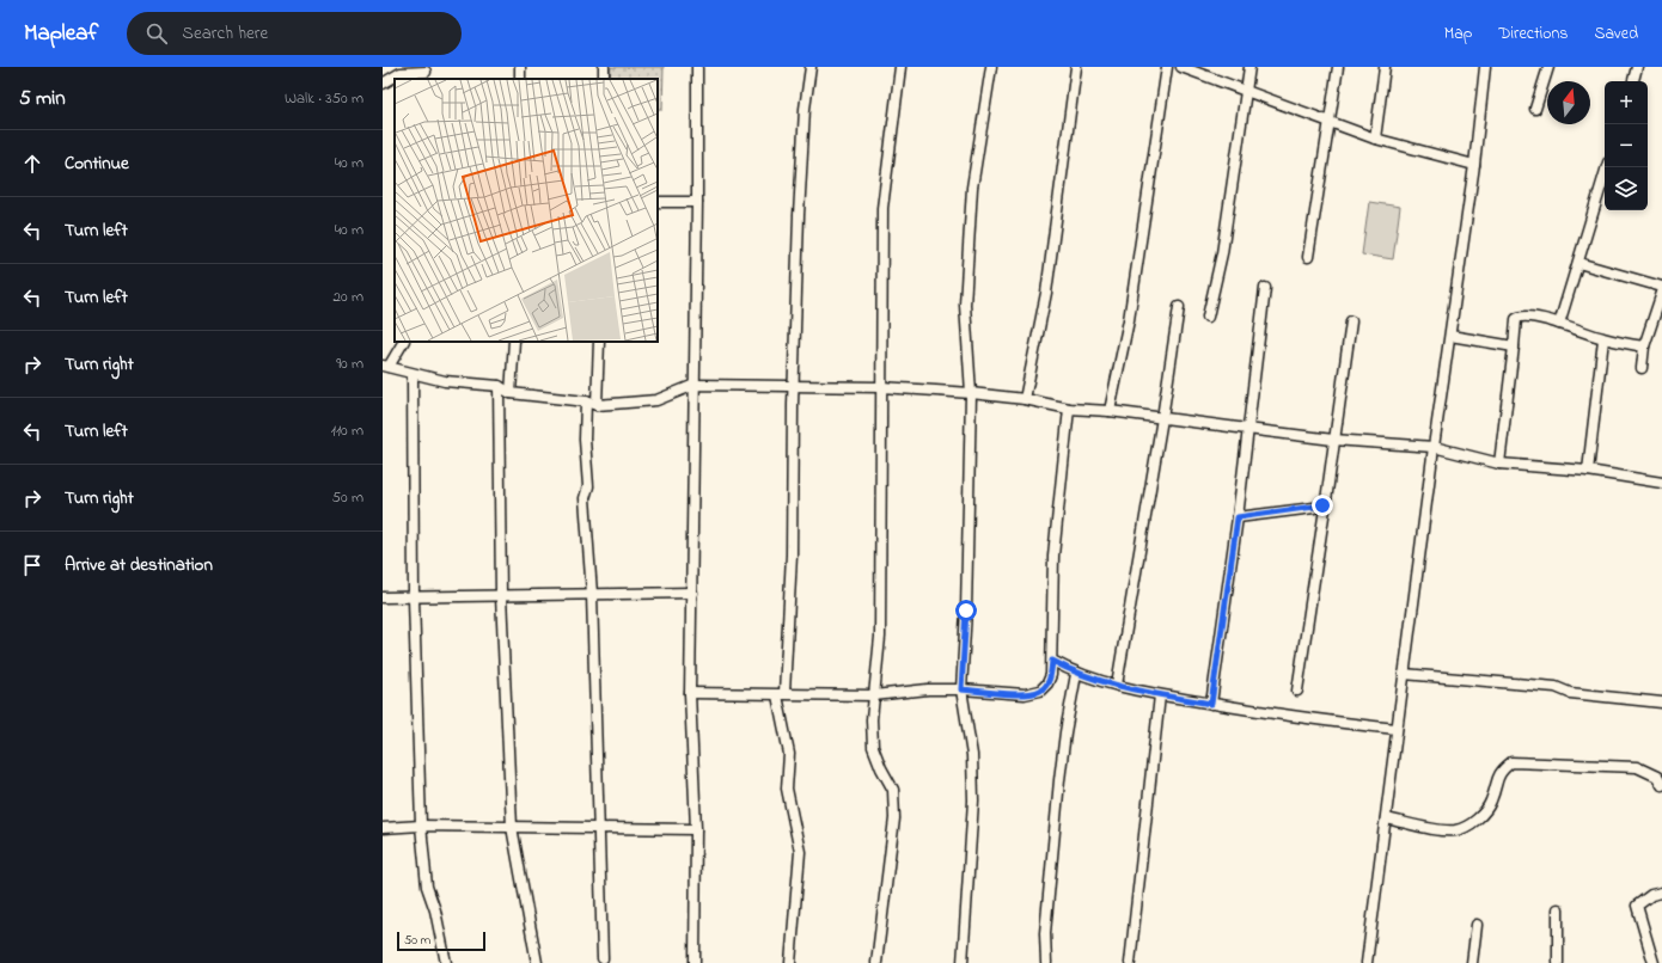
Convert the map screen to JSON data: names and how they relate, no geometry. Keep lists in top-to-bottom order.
{
  "scale_bar": "50 m",
  "north": "top",
  "page": {
    "header": "Mapleaf",
    "search": "Search here",
    "nav": ["Map", "Directions", "Saved"],
    "heading": ["5 min", "Walk · 350 m"],
    "map_buttons": ["+", "−"],
    "list": [
      ["Continue", "40 m"],
      ["Turn left", "40 m"],
      ["Turn left", "20 m"],
      ["Turn right", "90 m"],
      ["Turn left", "110 m"],
      ["Turn right", "50 m"],
      "Arrive at destination"
    ],
    "scale": "50 m"
  }
}
